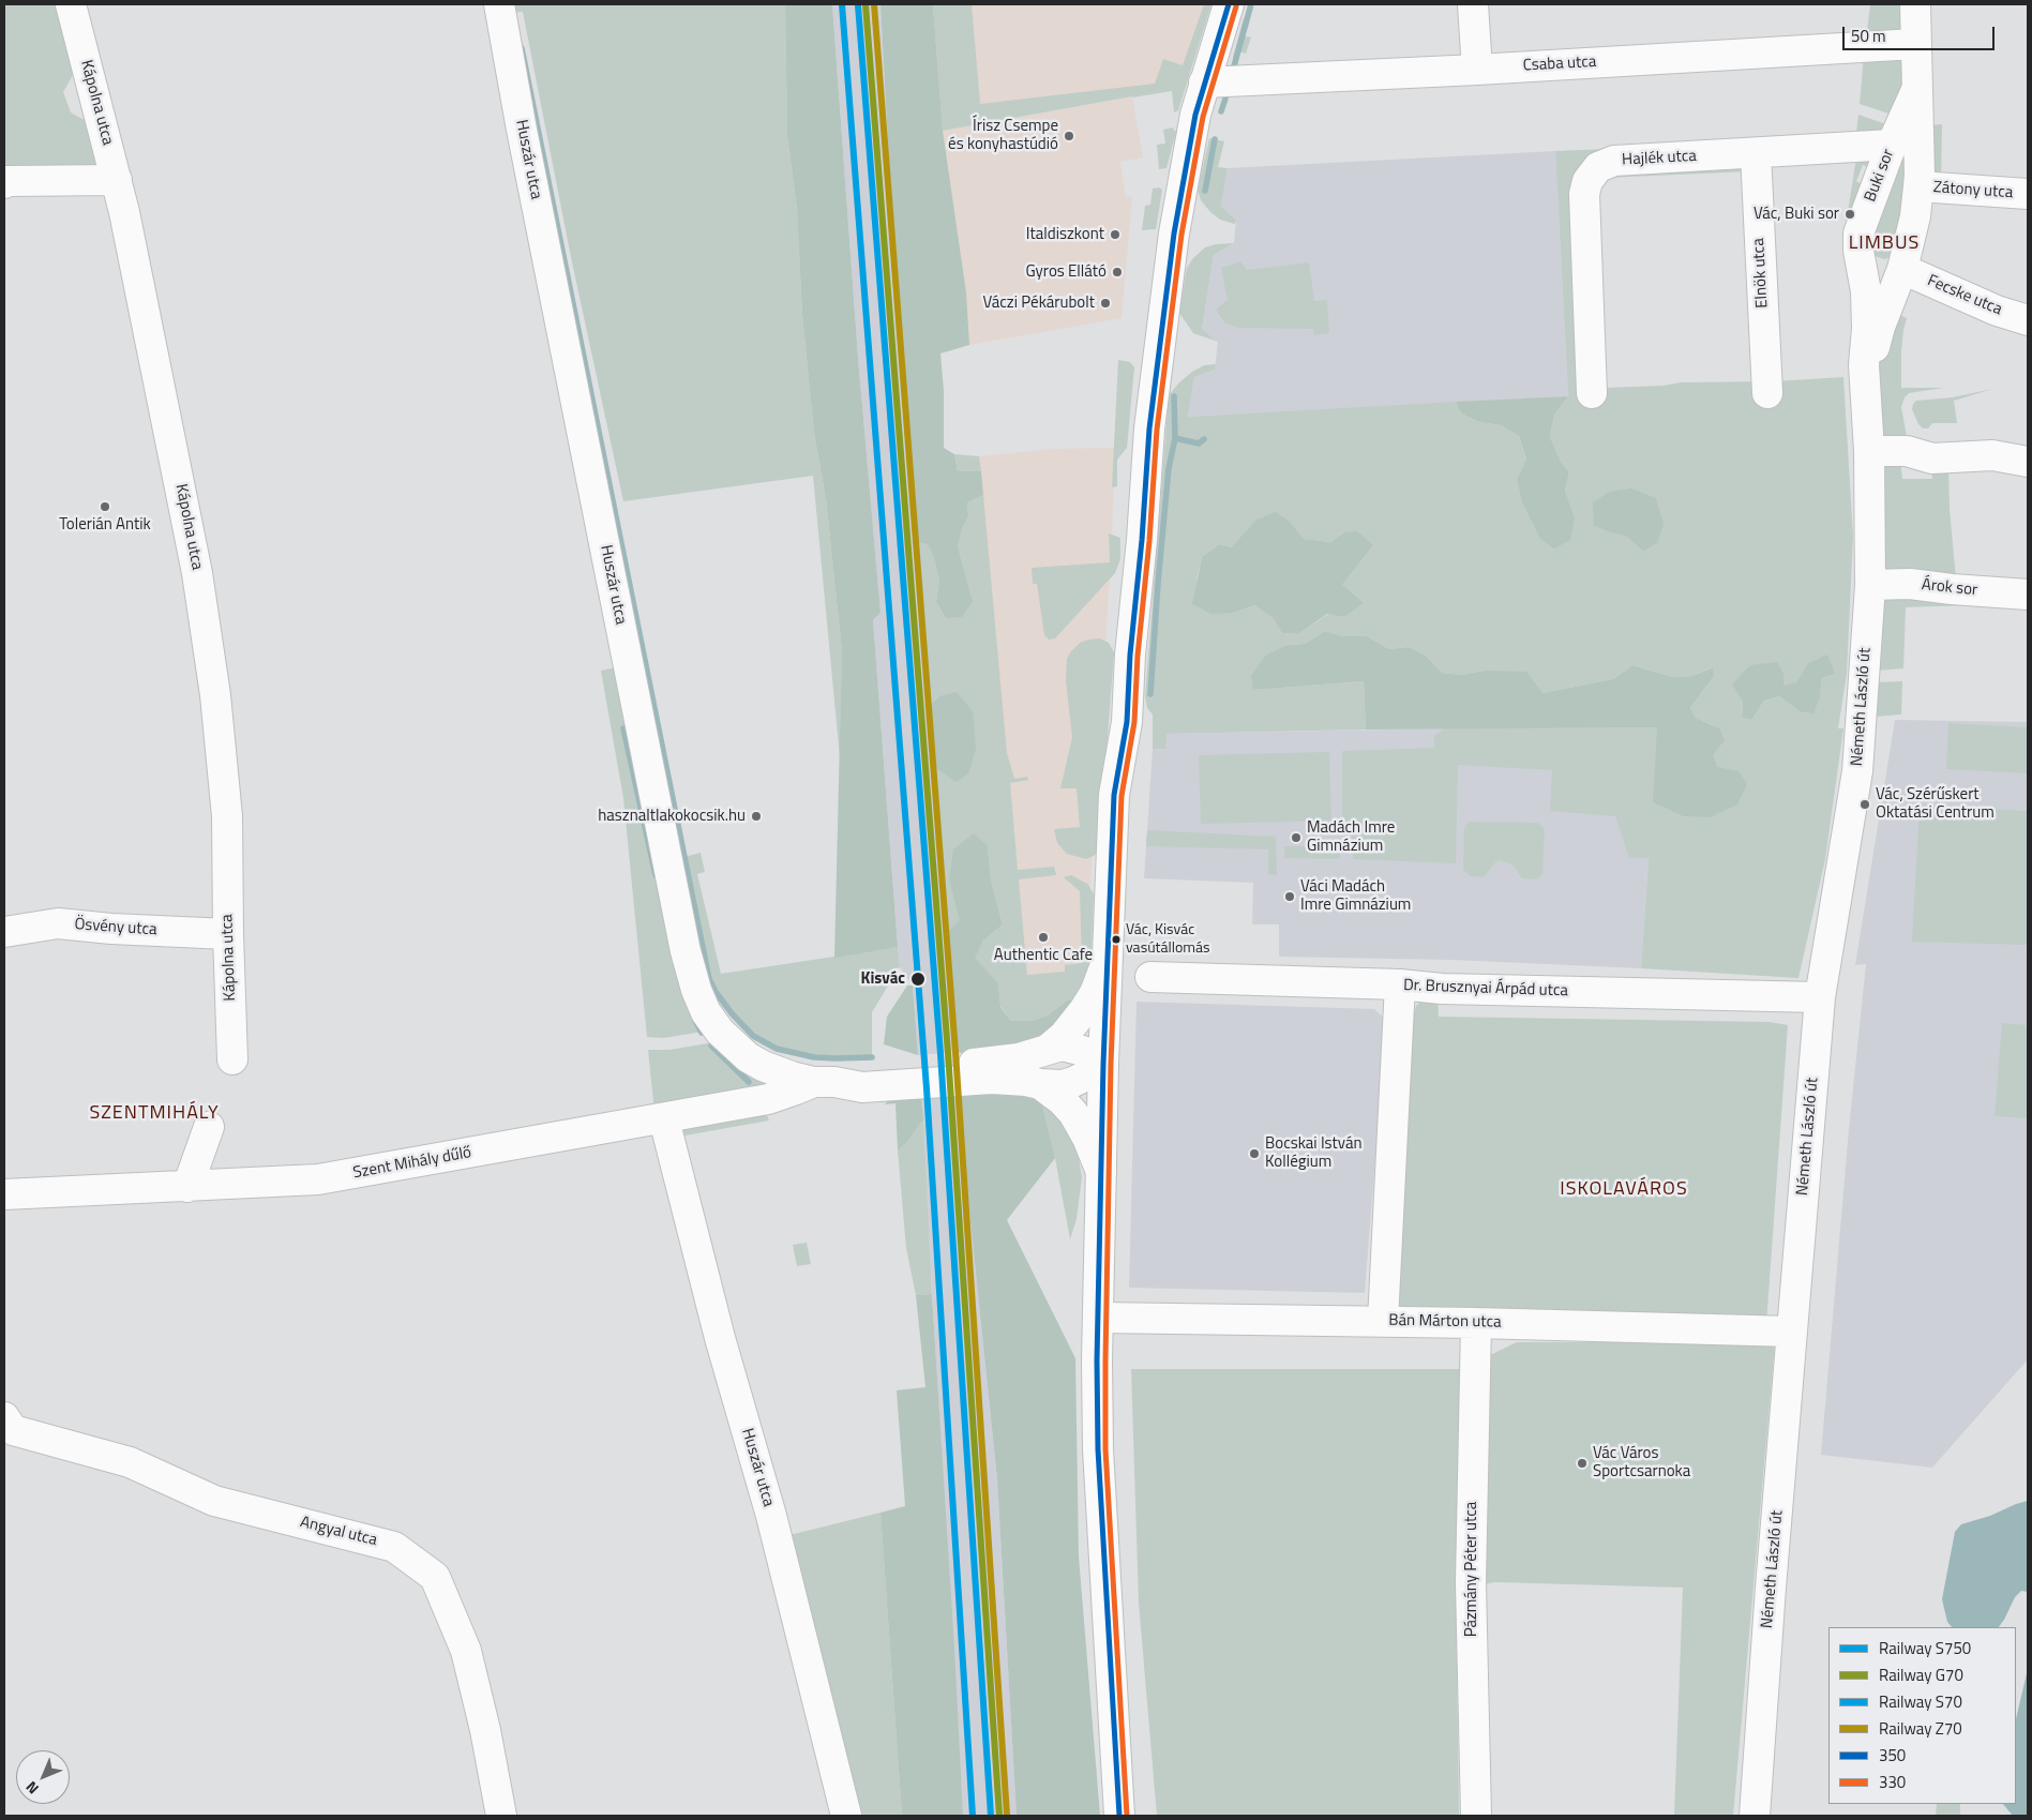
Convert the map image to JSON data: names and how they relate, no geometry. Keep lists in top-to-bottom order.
{
  "streets": {
    "street": [
      "Csaba utca",
      "Kápolna utca",
      "Hajlék utca",
      "Huszár utca",
      "Buki sor",
      "Zátony utca",
      "Elnök utca",
      "Fecske utca",
      "Árok sor",
      "Németh László út",
      "Ösvény utca",
      "Dr. Brusznyai Árpád utca",
      "Szent Mihály dűlő",
      "Bán Márton utca",
      "Angyal utca",
      "Pázmány Péter utca"
    ]
  },
  "crossings": [
    ["Csaba utca", "Buki sor"],
    ["Kápolna utca", "Ösvény utca"],
    ["Hajlék utca", "Buki sor"],
    ["Hajlék utca", "Elnök utca"],
    ["Huszár utca", "Szent Mihály dűlő"],
    ["Buki sor", "Zátony utca"],
    ["Buki sor", "Fecske utca"],
    ["Buki sor", "Németh László út"],
    ["Árok sor", "Németh László út"],
    ["Németh László út", "Dr. Brusznyai Árpád utca"],
    ["Németh László út", "Bán Márton utca"],
    ["Bán Márton utca", "Pázmány Péter utca"]
  ],
  "districts": ["LIMBUS", "SZENTMIHÁLY", "ISKOLAVÁROS"],
  "places": [
    "Írisz Csempe és konyhastúdió",
    "Vác, Buki sor",
    "Italdiszkont",
    "Gyros Ellátó",
    "Váczi Pékárubolt",
    "Tolerián Antik",
    "Vác, Szérűskert Oktatási Centrum",
    "hasznaltlakokocsik.hu",
    "Madách Imre Gimnázium",
    "Váci Madách Imre Gimnázium",
    "Authentic Cafe",
    "Vác, Kisvác vasútállomás",
    "Kisvác",
    "Bocskai István Kollégium",
    "Vác Város Sportcsarnoka"
  ],
  "lines": [
    "rail line S750",
    "rail line G70",
    "rail line Z70",
    "transit line 350",
    "rail line S70",
    "transit line 330"
  ],
  "legend": [
    "Railway S750",
    "Railway G70",
    "Railway S70",
    "Railway Z70",
    "350",
    "330"
  ],
  "scale_bar": "50 m",
  "north": "bottom left"
}
